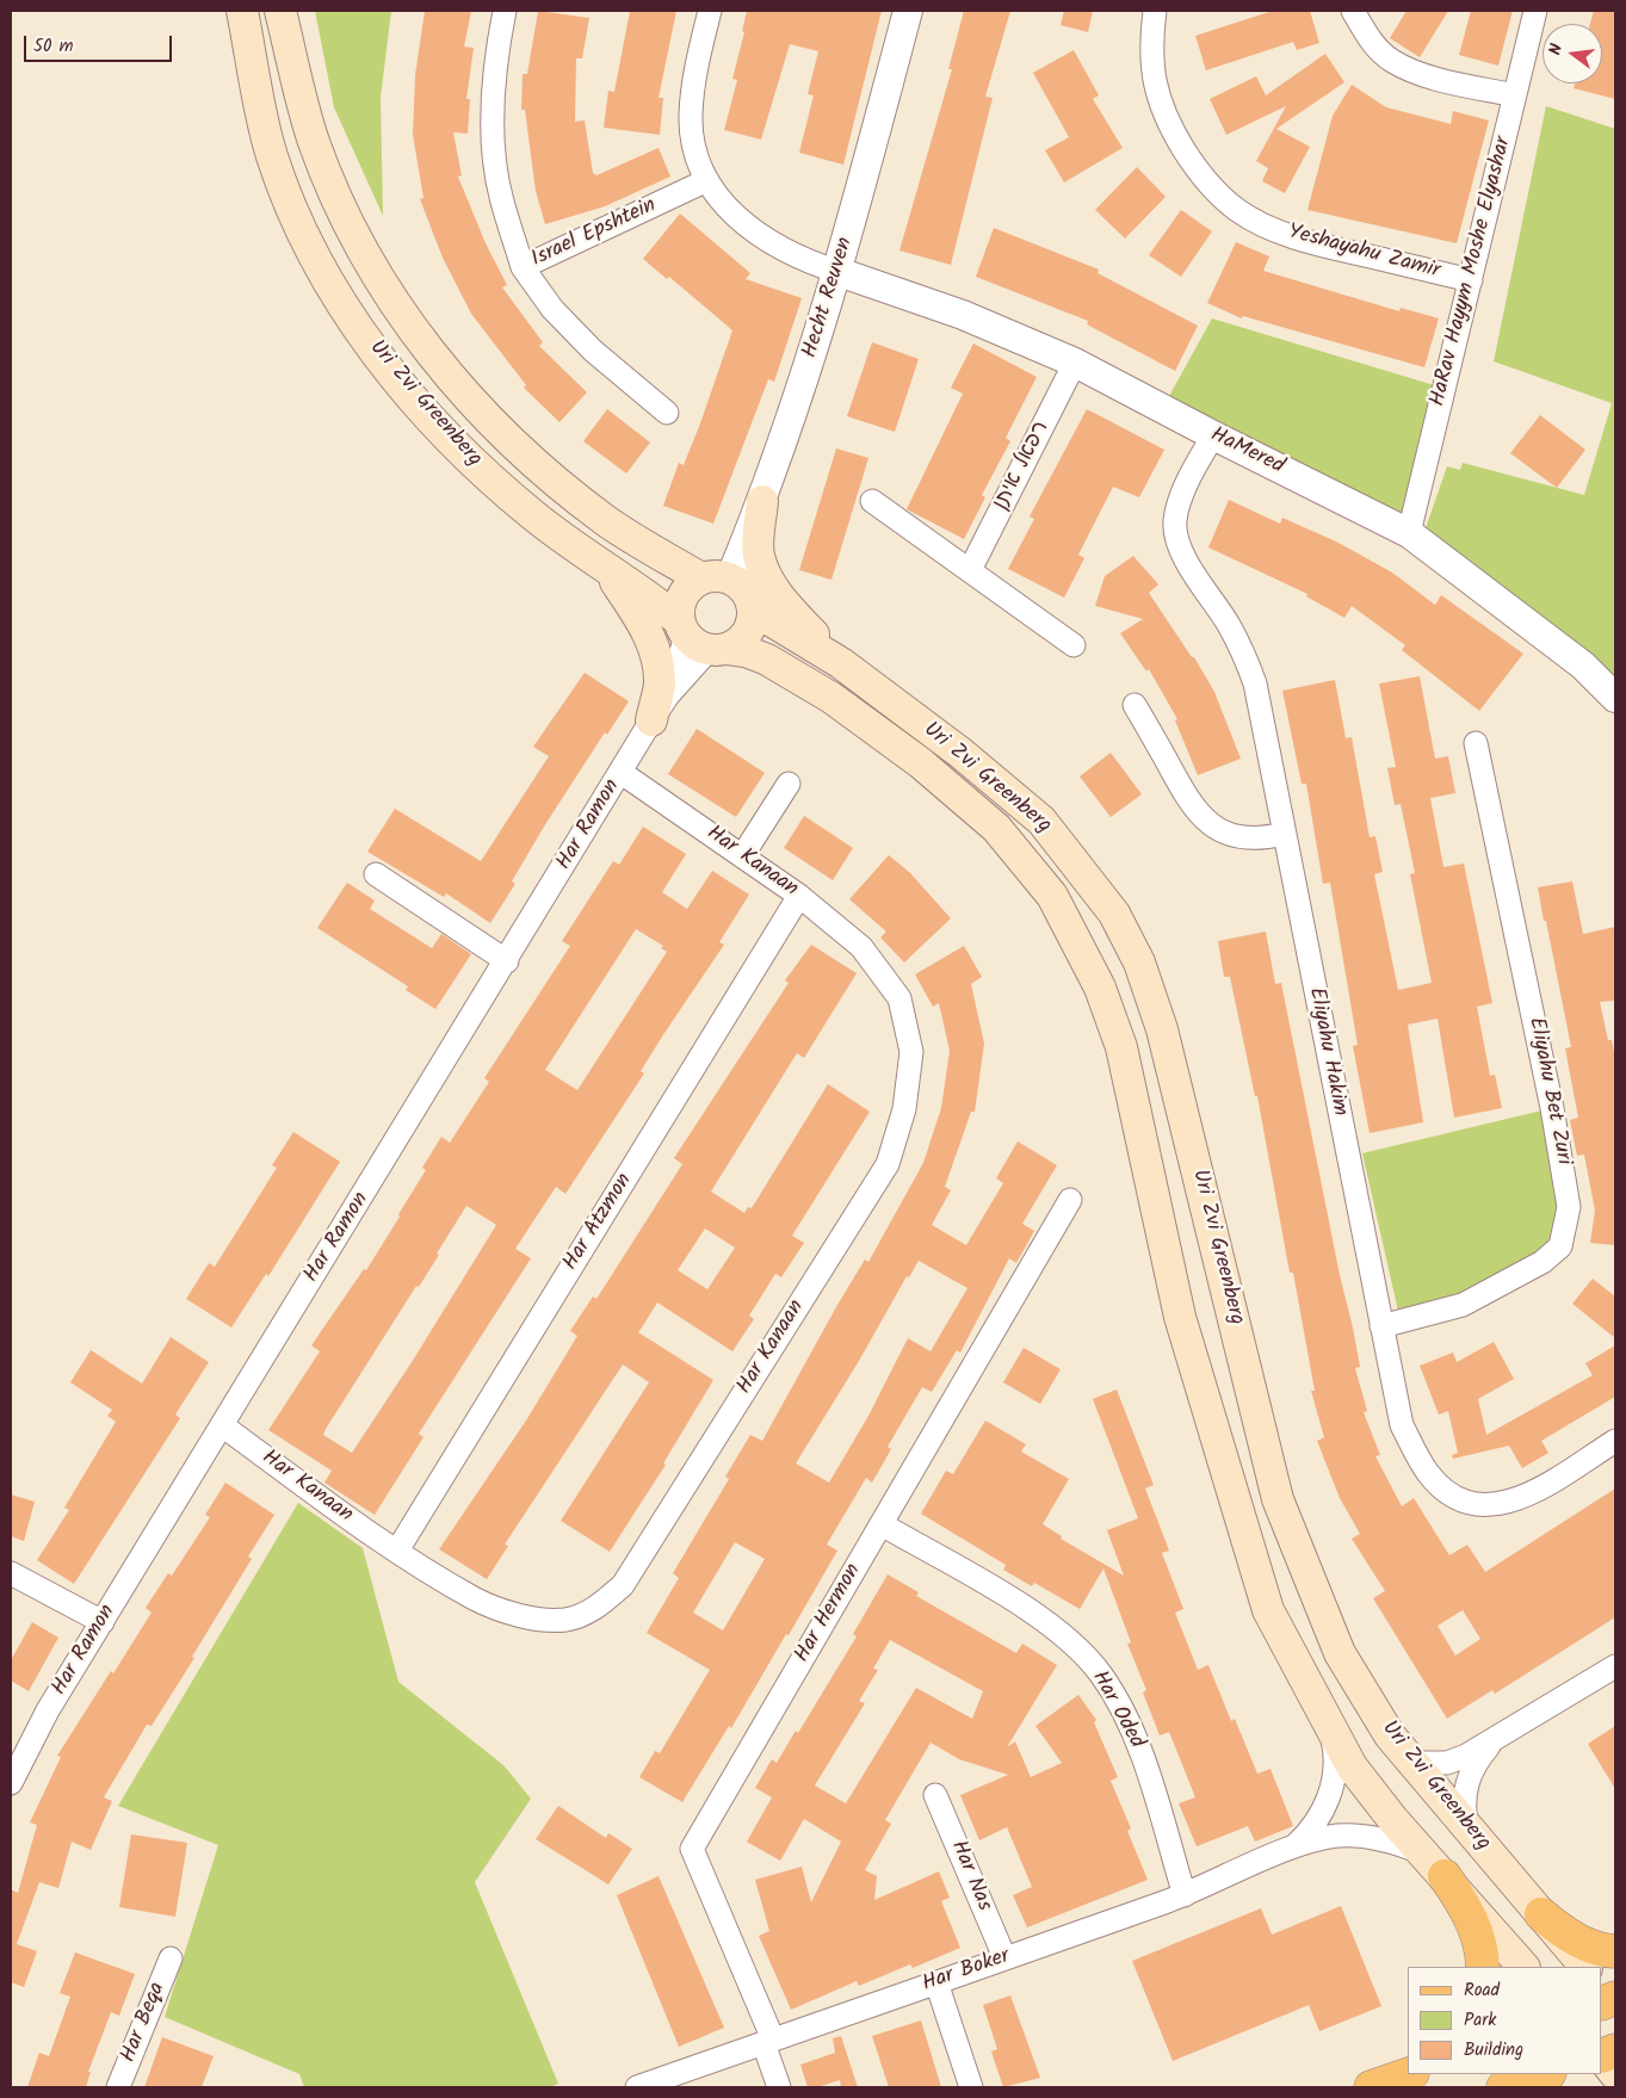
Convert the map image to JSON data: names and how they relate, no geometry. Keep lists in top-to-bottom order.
{
  "streets": {
    "main road": ["Uri Zvi Greenberg"],
    "street": [
      "Israel Epshtein",
      "Yeshayahu Zamir",
      "HaRav Hayym Moshe Elyashar",
      "Hecht Reuven",
      "HaMered",
      "רפאל איתן",
      "Har Ramon",
      "Har Kanaan",
      "Eliyahu Hakim",
      "Eliyahu Bet Zuri",
      "Har Atzmon",
      "Har Hermon",
      "Har Oded",
      "Har Nas",
      "Har Boker",
      "Har Beqa"
    ]
  },
  "crossings": [
    ["Yeshayahu Zamir", "HaRav Hayym Moshe Elyashar"],
    ["HaRav Hayym Moshe Elyashar", "HaMered"],
    ["Hecht Reuven", "Uri Zvi Greenberg"],
    ["Hecht Reuven", "HaMered"],
    ["Hecht Reuven", "Har Ramon"],
    ["Uri Zvi Greenberg", "Har Ramon"],
    ["Uri Zvi Greenberg", "Har Boker"],
    ["HaMered", "רפאל איתן"],
    ["HaMered", "Eliyahu Hakim"],
    ["Har Ramon", "Har Kanaan"],
    ["Har Kanaan", "Har Atzmon"],
    ["Eliyahu Hakim", "Eliyahu Bet Zuri"],
    ["Har Hermon", "Har Oded"],
    ["Har Hermon", "Har Boker"],
    ["Har Oded", "Har Boker"],
    ["Har Nas", "Har Boker"]
  ],
  "legend": ["Road", "Park", "Building"],
  "scale_bar": "50 m",
  "north": "left"
}
